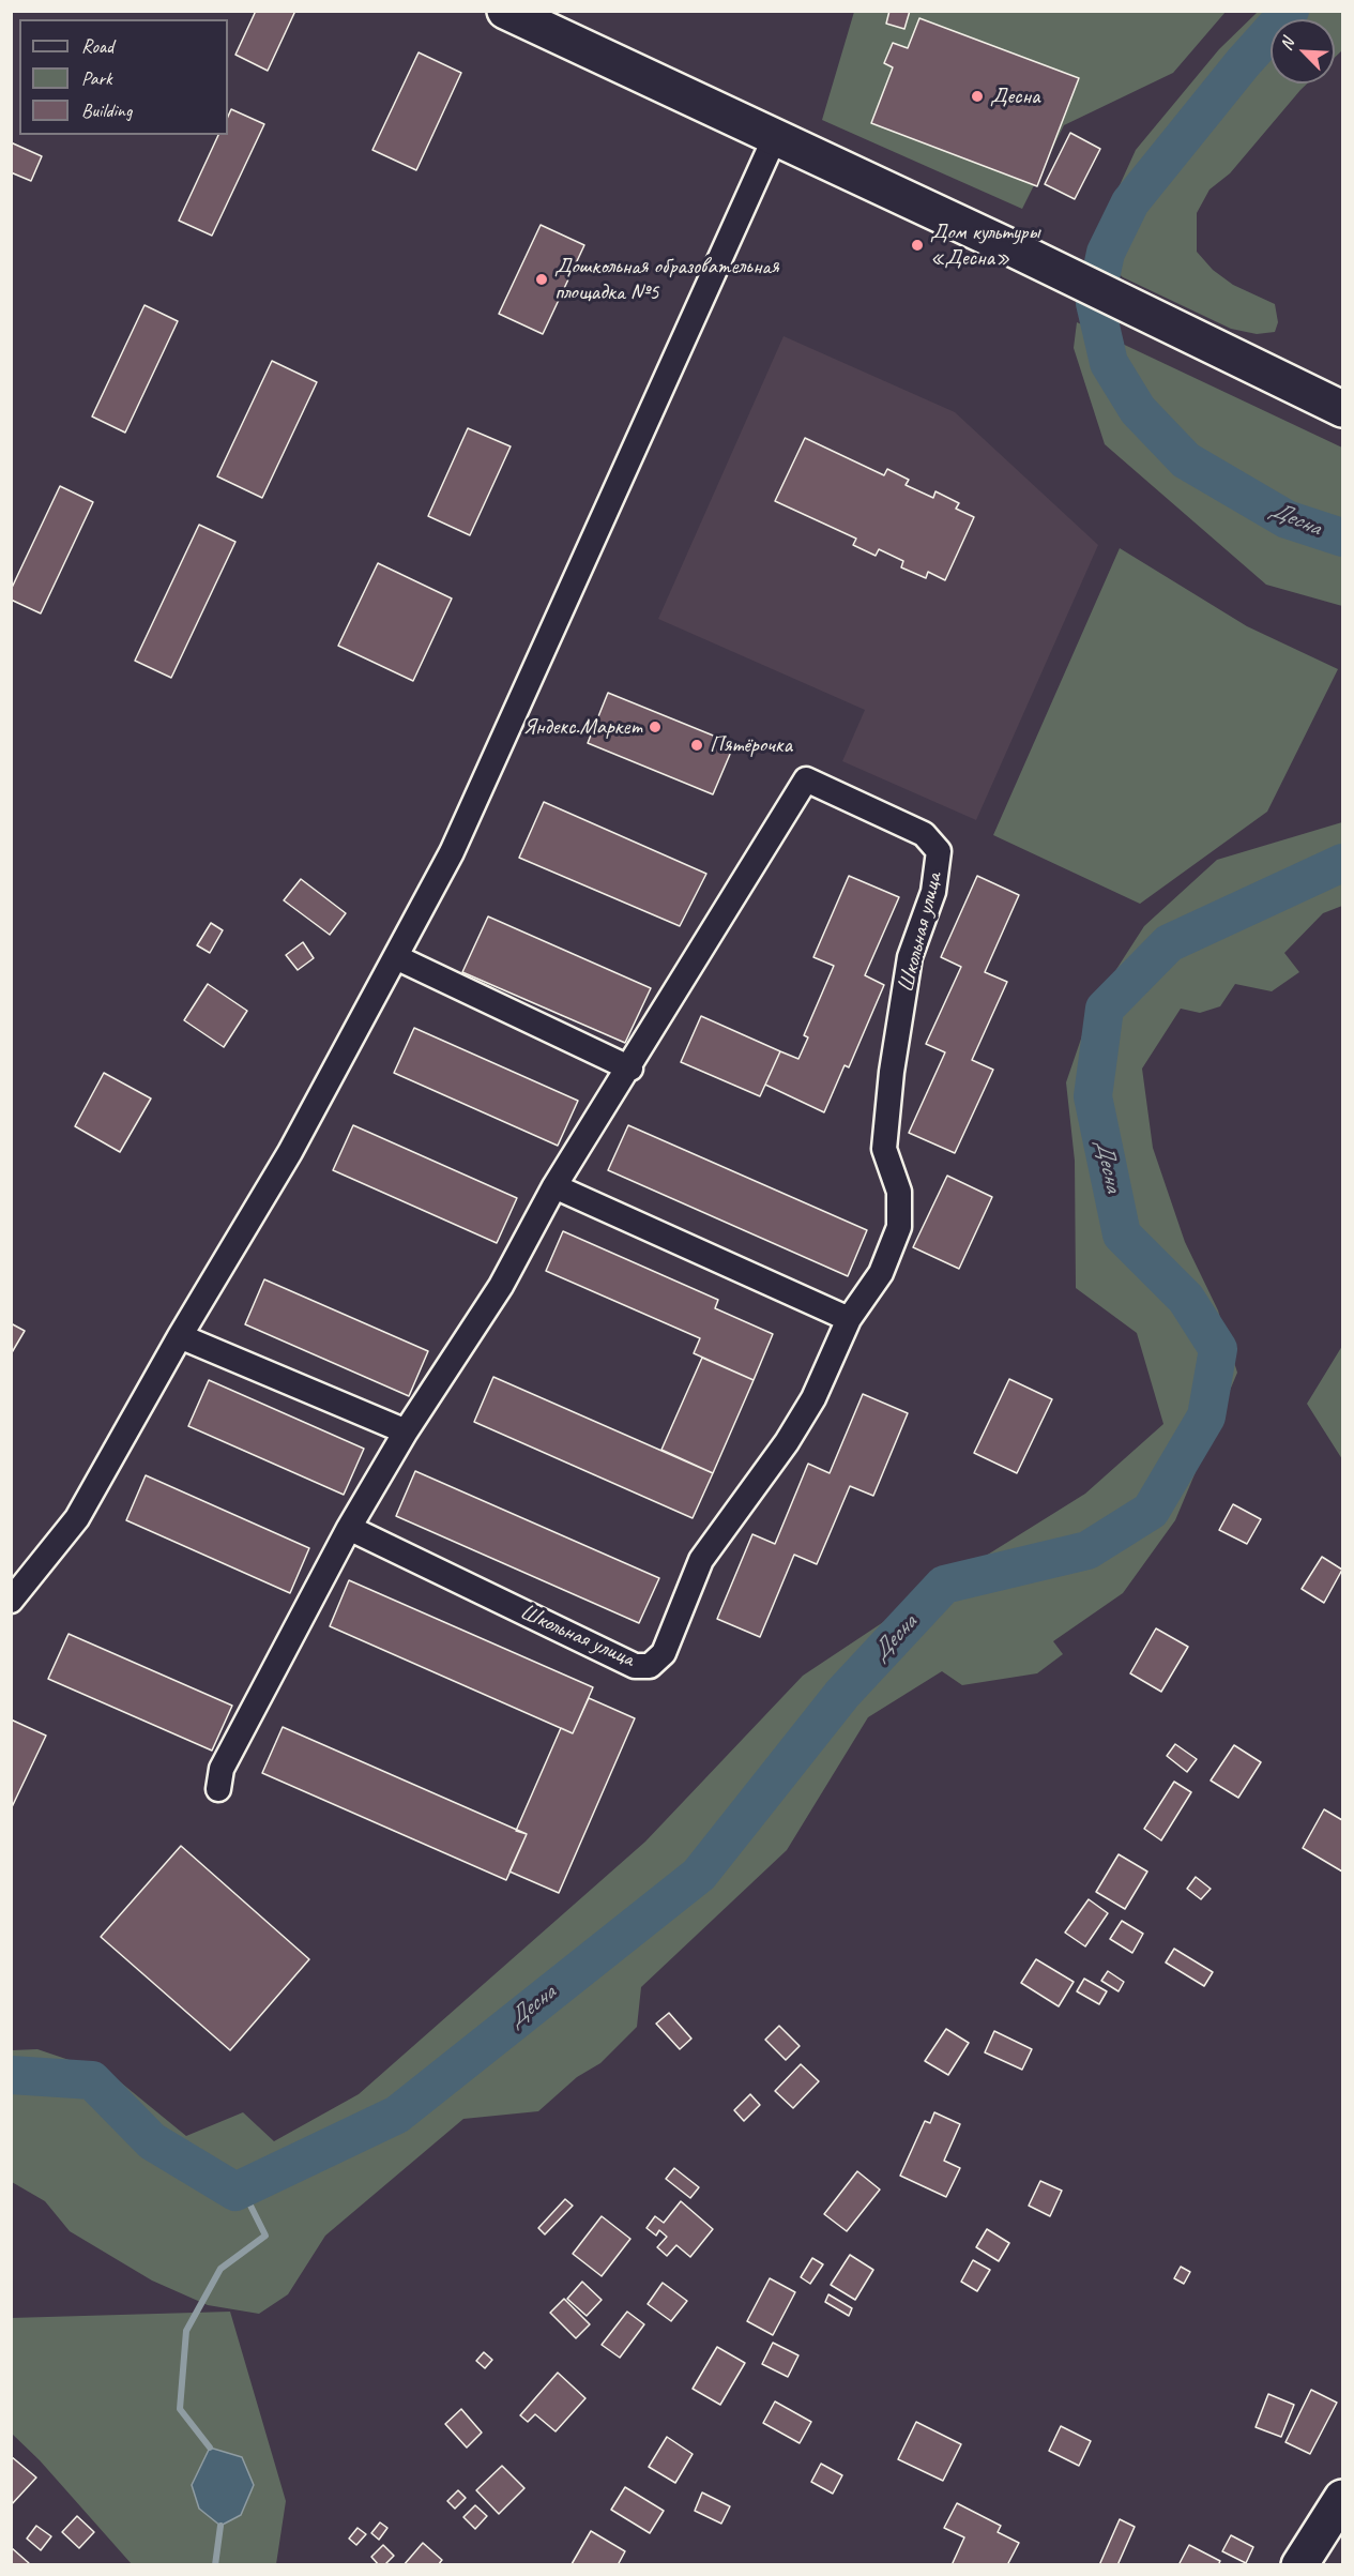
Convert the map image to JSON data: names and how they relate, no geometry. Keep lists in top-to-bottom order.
{
  "streets": {
    "street": ["Школьная улица"]
  },
  "water": ["Десна"],
  "places": [
    "Десна",
    "Дом культуры «Десна»",
    "Дошкольная образовательная площадка №5",
    "Яндекс.Маркет",
    "Пятёрочка"
  ],
  "legend": ["Road", "Park", "Building"],
  "north": "top left"
}
